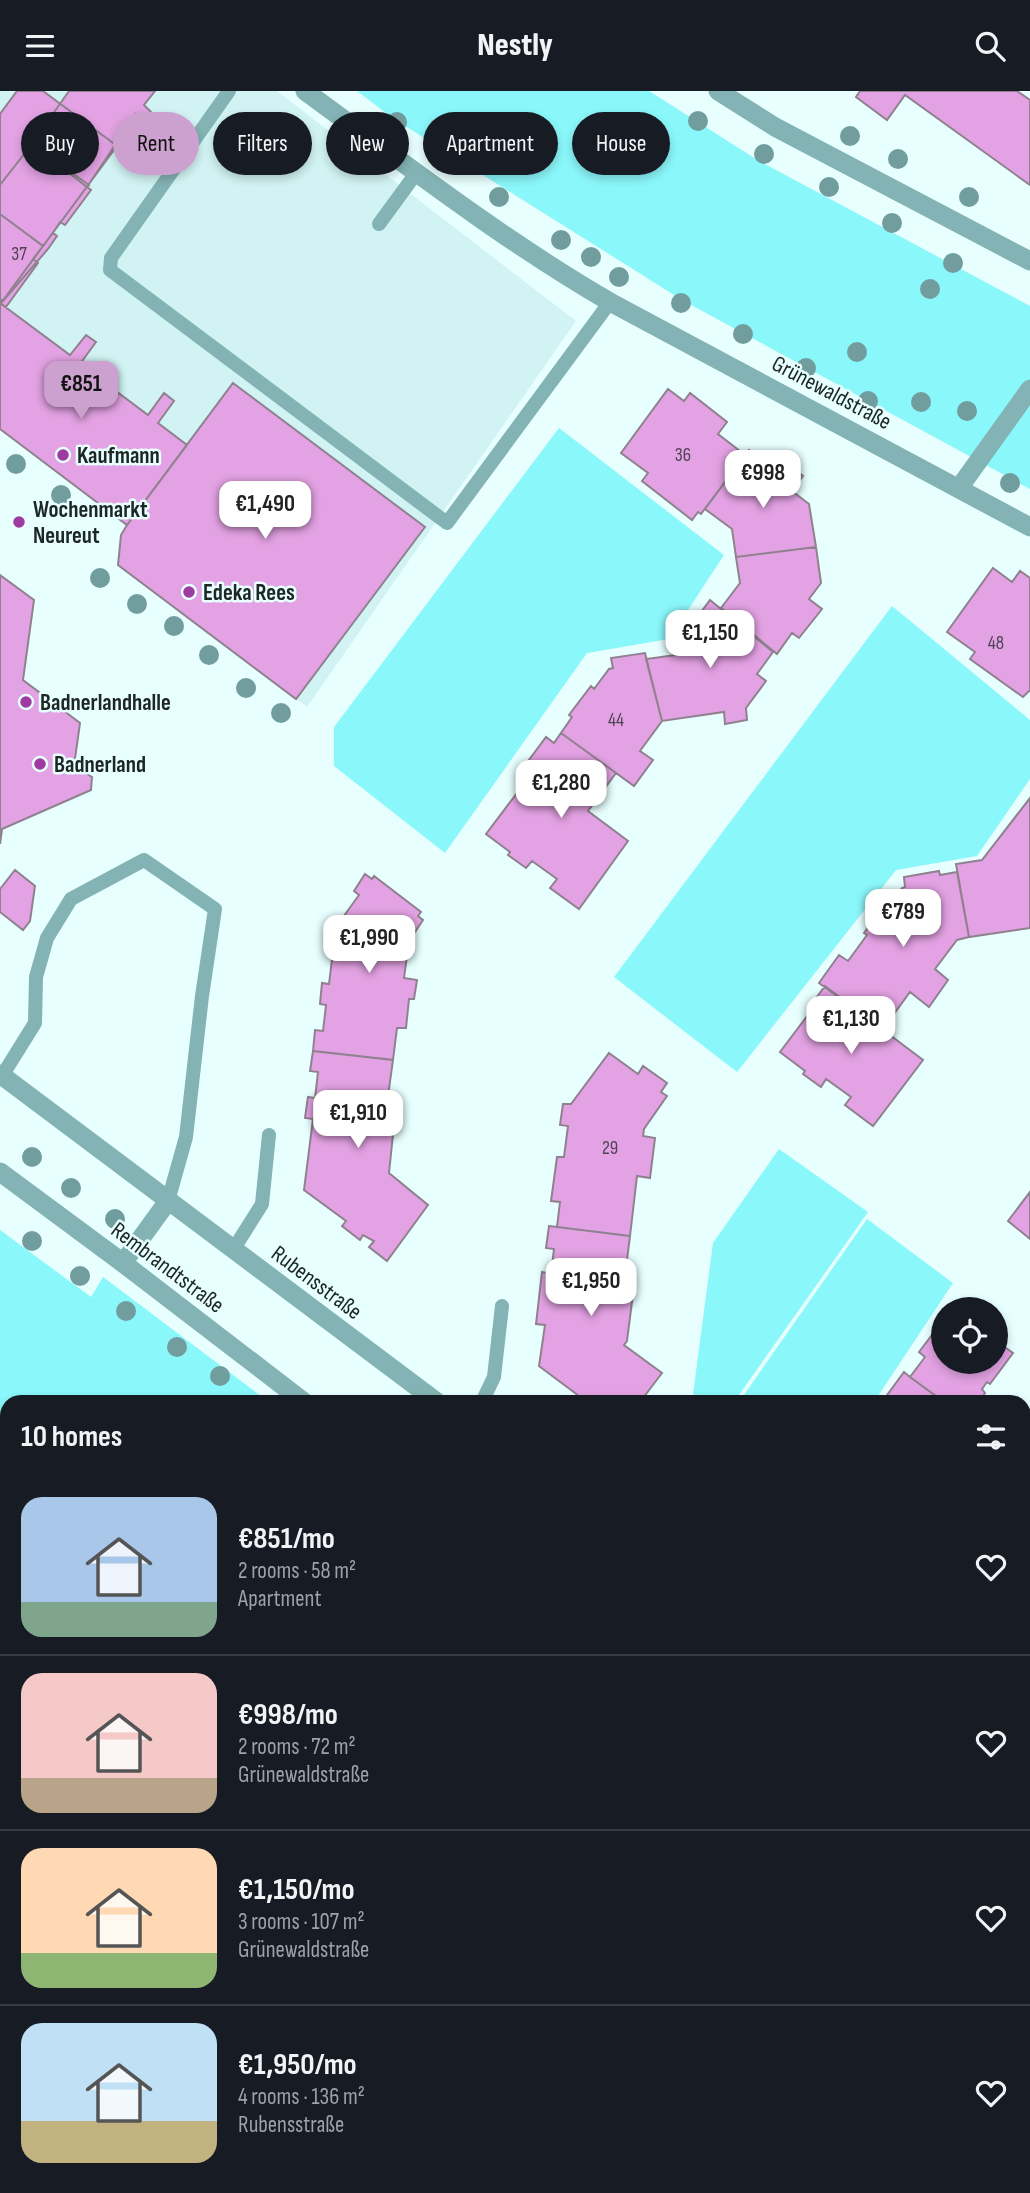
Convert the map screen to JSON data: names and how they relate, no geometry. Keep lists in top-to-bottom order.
{
  "streets": {
    "street": ["Grünewaldstraße", "Rembrandtstraße", "Rubensstraße"]
  },
  "places": [
    "Kaufmann",
    "Wochenmarkt Neureut",
    "Edeka Rees",
    "Badnerlandhalle",
    "Badnerland"
  ],
  "house_numbers": [
    "37",
    "36",
    "48",
    "44",
    "29"
  ],
  "page": {
    "header": "Nestly",
    "chip": [
      "Buy",
      "Rent",
      "Filters",
      "New",
      "Apartment",
      "House"
    ],
    "price": [
      "€851",
      "€998",
      "€1,490",
      "€1,150",
      "€1,280",
      "€789",
      "€1,990",
      "€1,130",
      "€1,910",
      "€1,950"
    ],
    "heading": "10 homes",
    "list": [
      {
        "name": "€851/mo",
        "note": "2 rooms · 58 m² · Apartment"
      },
      {
        "name": "€998/mo",
        "note": "2 rooms · 72 m² · Grünewaldstraße"
      },
      {
        "name": "€1,150/mo",
        "note": "3 rooms · 107 m² · Grünewaldstraße"
      },
      {
        "name": "€1,950/mo",
        "note": "4 rooms · 136 m² · Rubensstraße"
      }
    ]
  }
}
